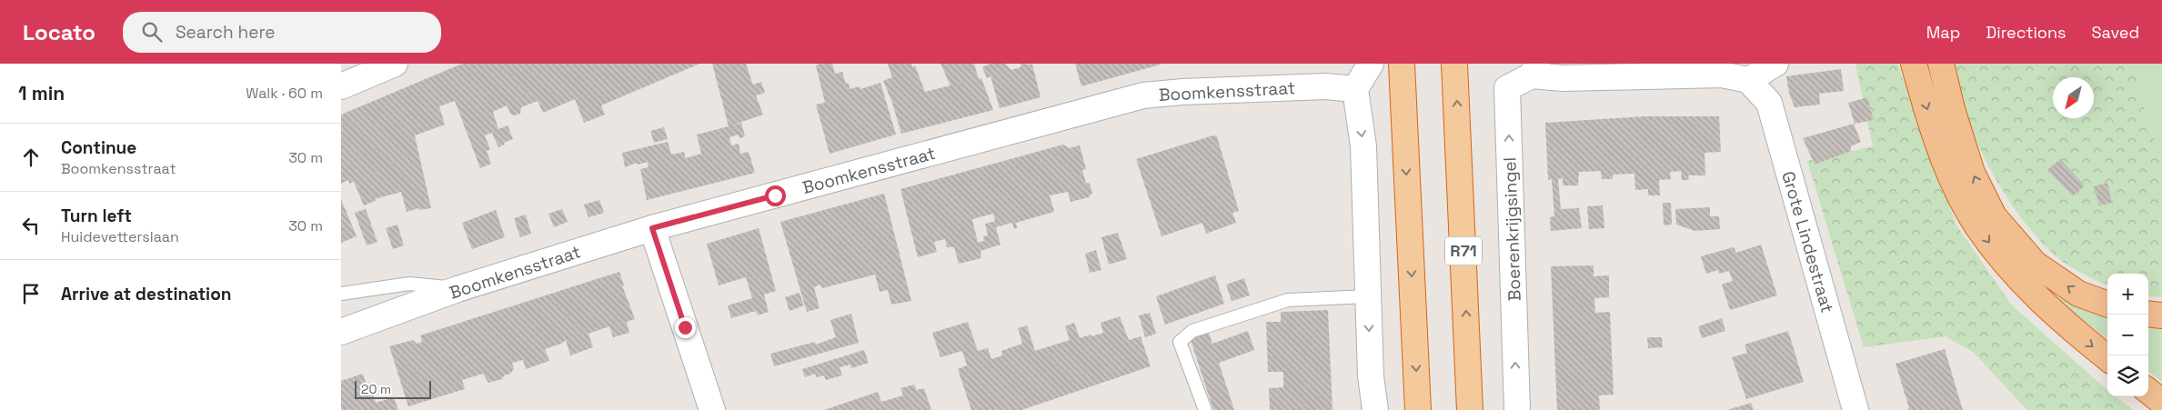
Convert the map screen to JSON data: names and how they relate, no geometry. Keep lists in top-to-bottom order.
{
  "streets": {
    "highway": ["R71"],
    "street": ["Boomkensstraat", "Boerenkrijgsingel", "Grote Lindestraat"]
  },
  "scale_bar": "20 m",
  "north": "bottom left",
  "page": {
    "header": "Locato",
    "search": "Search here",
    "nav": ["Map", "Directions", "Saved"],
    "heading": ["1 min", "Walk · 60 m"],
    "list": [
      ["Continue", "Boomkensstraat", "30 m"],
      ["Turn left", "Huidevetterslaan", "30 m"],
      "Arrive at destination"
    ],
    "map_buttons": ["+", "−"],
    "scale": "20 m"
  }
}
